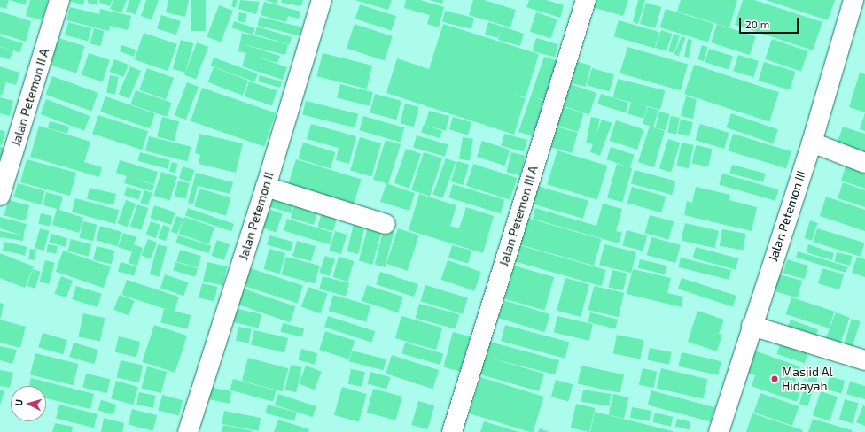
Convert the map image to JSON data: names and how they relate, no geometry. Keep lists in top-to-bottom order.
{
  "streets": {
    "street": [
      "Jalan Petemon II A",
      "Jalan Petemon II",
      "Jalan Petemon III A",
      "Jalan Petemon III"
    ]
  },
  "places": ["Masjid Al Hidayah"],
  "scale_bar": "20 m",
  "north": "left"
}
